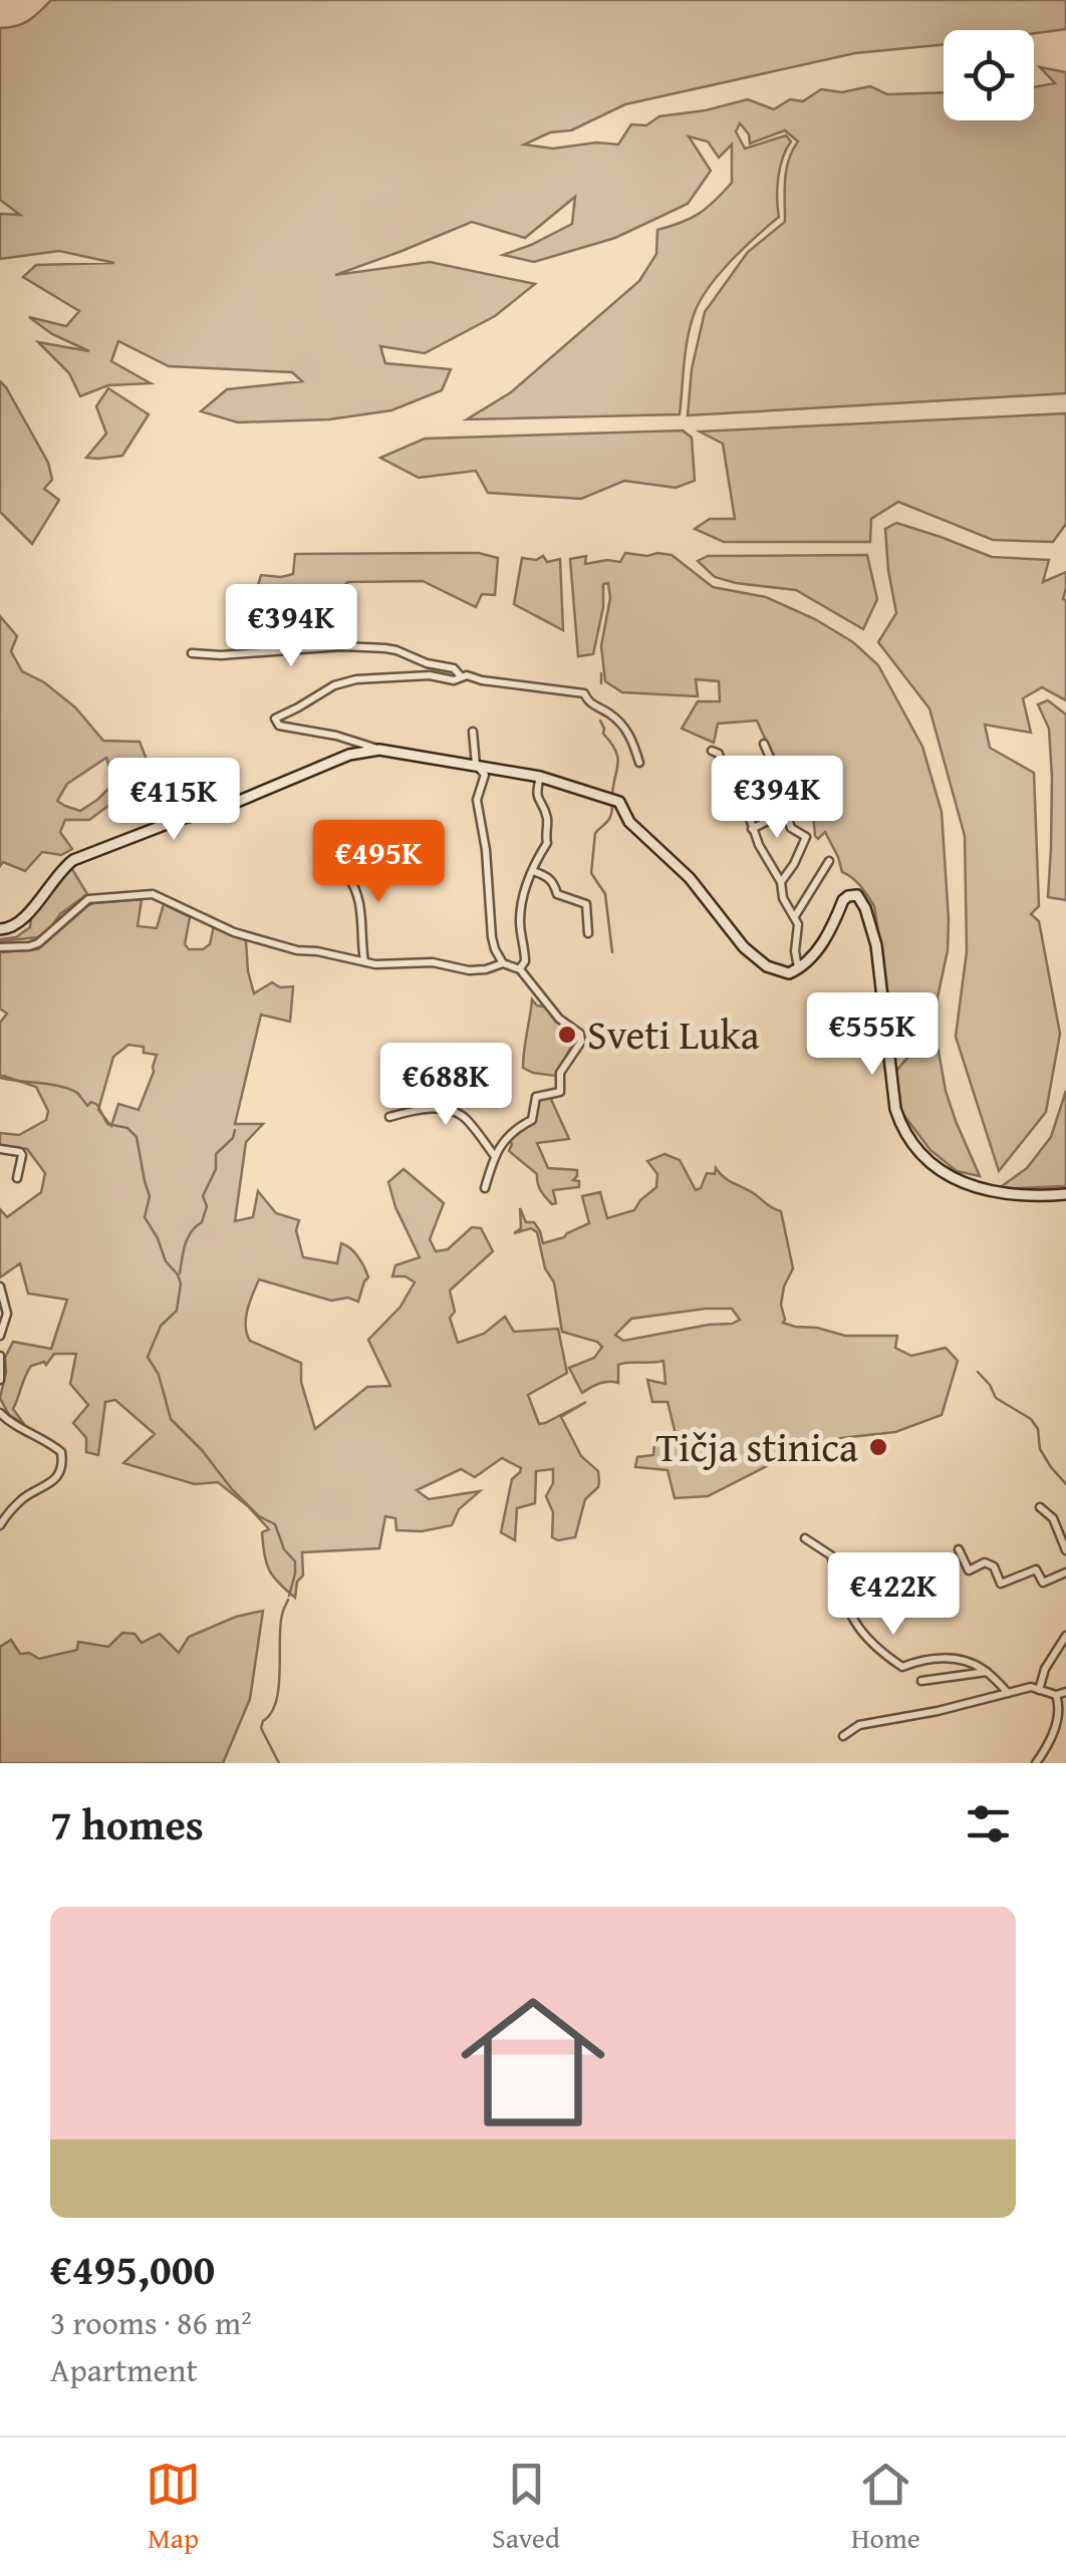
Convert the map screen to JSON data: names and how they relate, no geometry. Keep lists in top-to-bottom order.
{
  "places": ["Sveti Luka", "Tičja stinica"],
  "page": {
    "price": [
      "€394K",
      "€394K",
      "€415K",
      "€495K",
      "€555K",
      "€688K",
      "€422K"
    ],
    "heading": "7 homes",
    "list": [
      {
        "name": "€495,000",
        "note": "3 rooms · 86 m² · Apartment"
      }
    ],
    "tabs": ["Map", "Saved", "Home"]
  }
}
